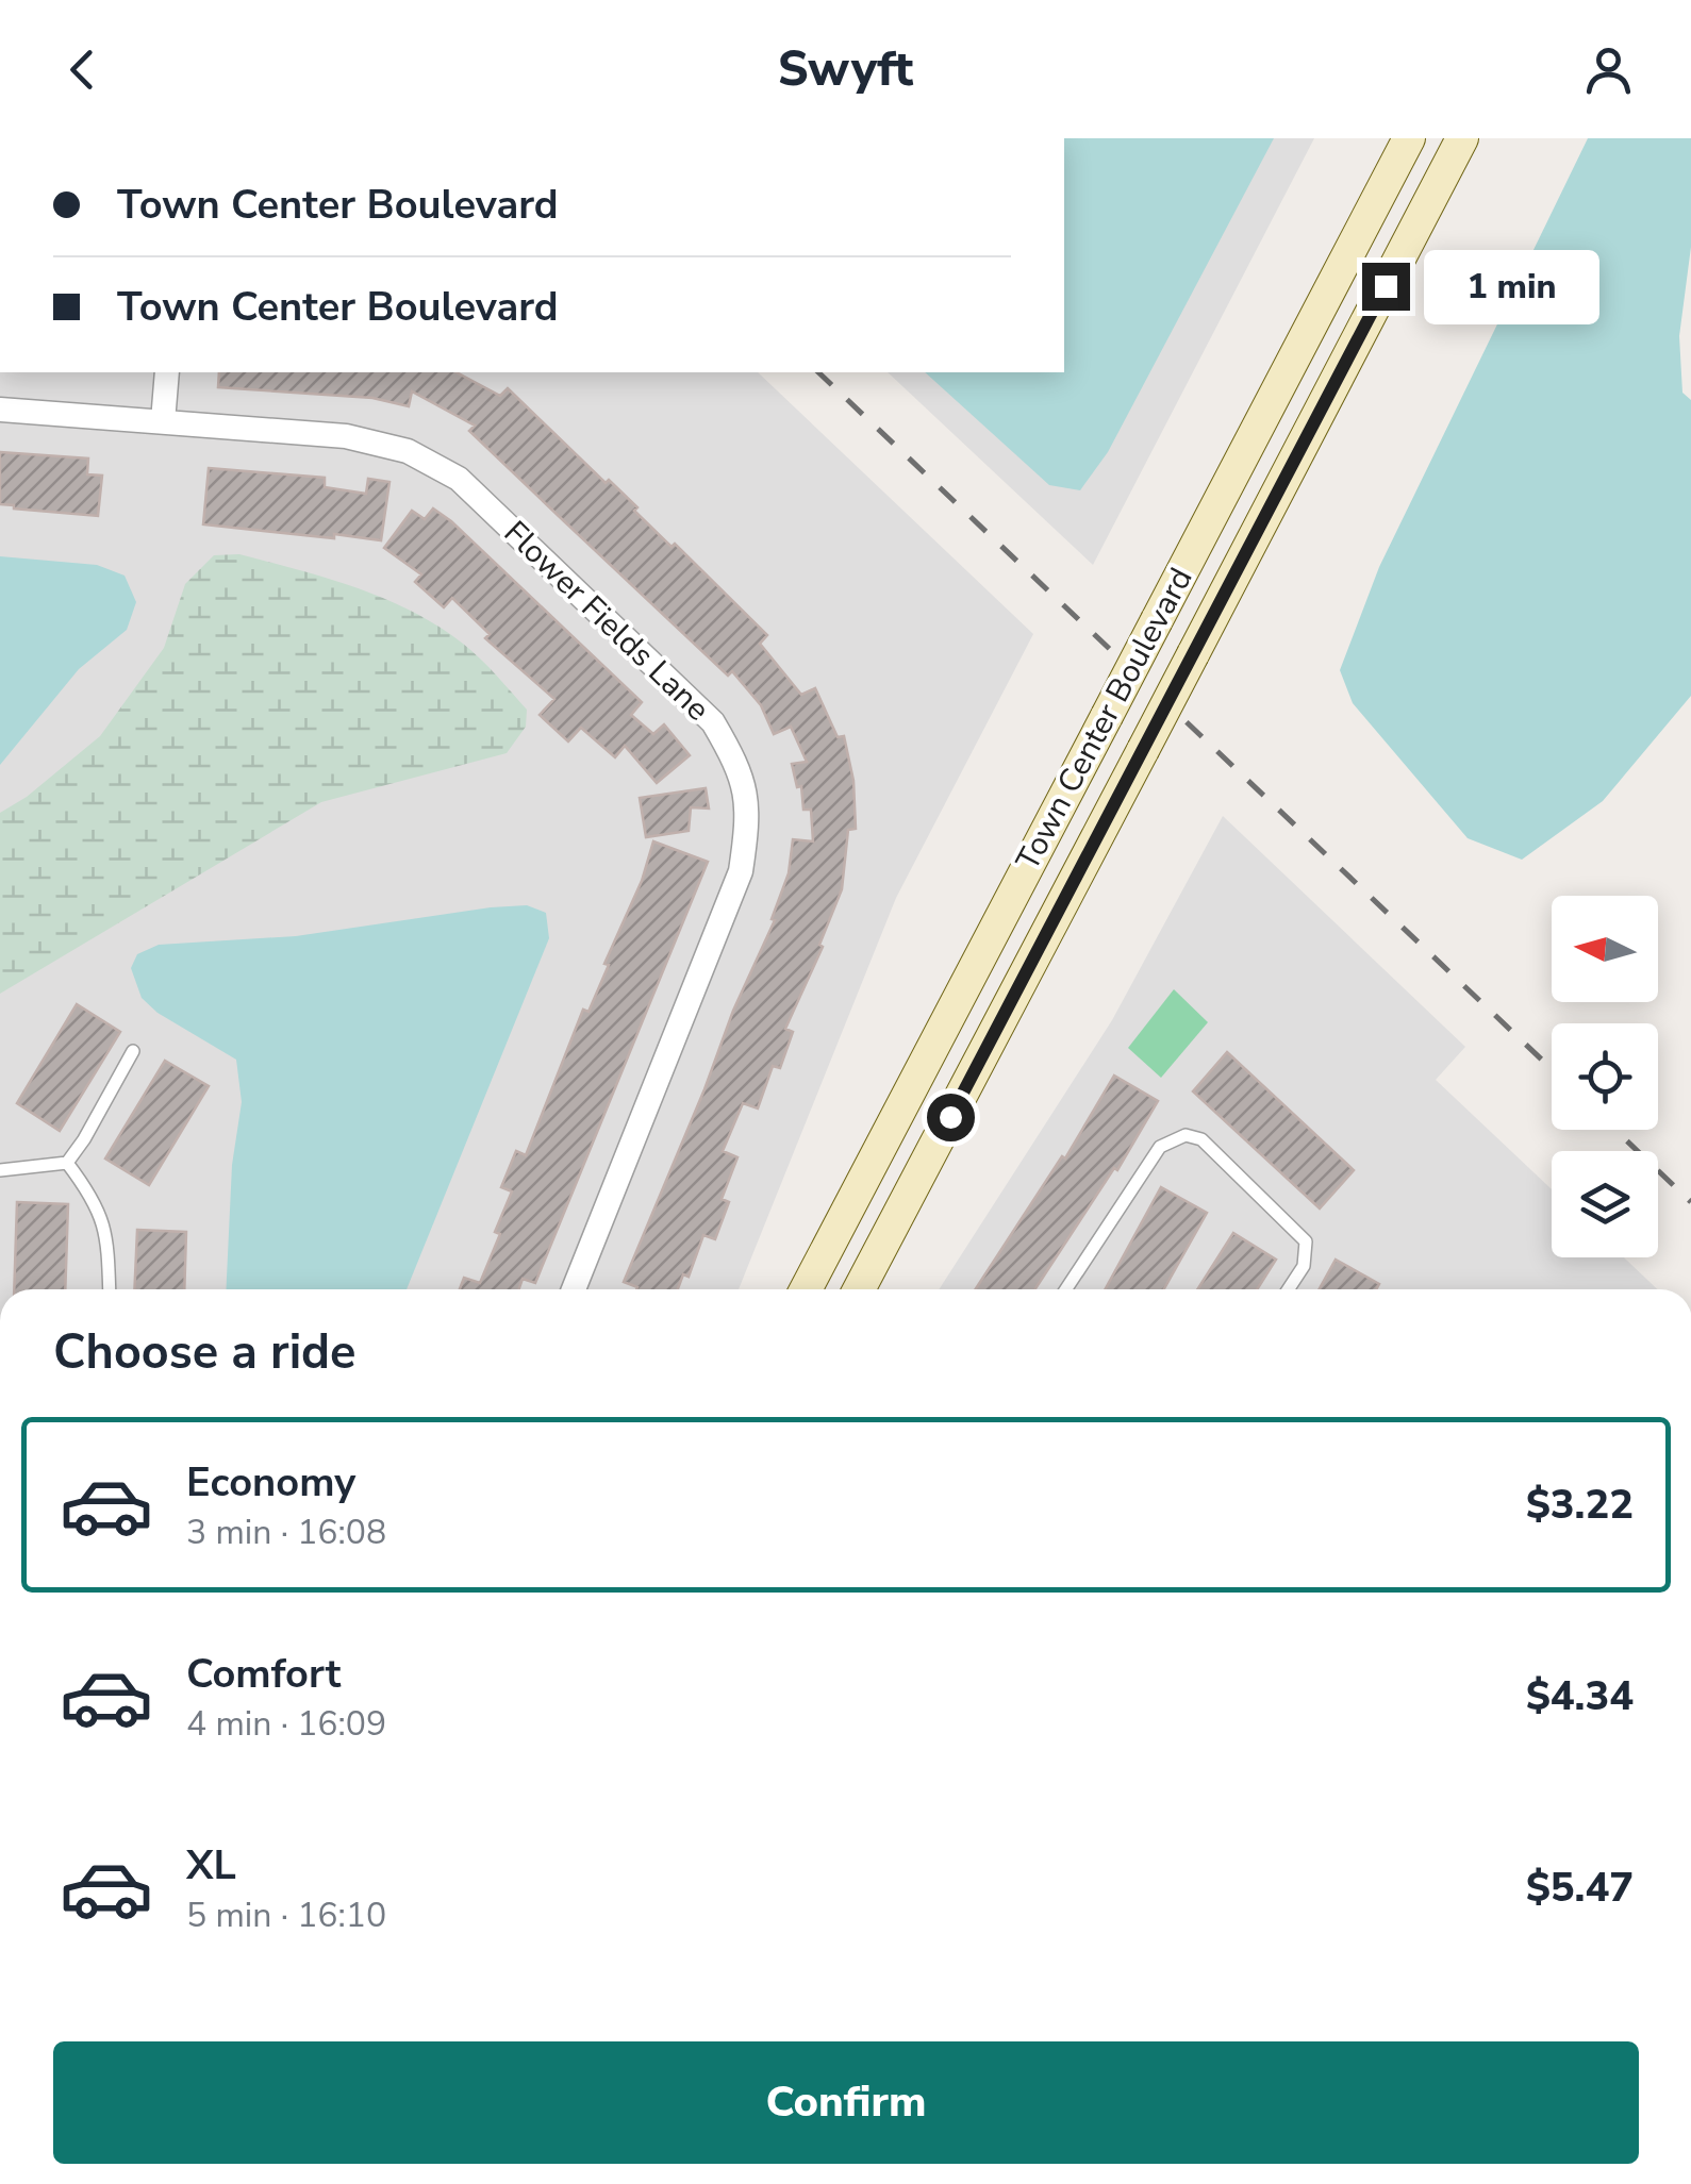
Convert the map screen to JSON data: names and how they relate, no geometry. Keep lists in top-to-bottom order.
{
  "streets": {
    "main road": ["Town Center Boulevard"],
    "street": ["Flower Fields Lane"]
  },
  "north": "left",
  "page": {
    "header": "Swyft",
    "banner": ["Town Center Boulevard", "Town Center Boulevard"],
    "bubble": "1 min",
    "heading": "Choose a ride",
    "list": [
      {
        "name": "Economy",
        "note": "3 min · 16:08",
        "value": "$3.22"
      },
      {
        "name": "Comfort",
        "note": "4 min · 16:09",
        "value": "$4.34"
      },
      {
        "name": "XL",
        "note": "5 min · 16:10",
        "value": "$5.47"
      }
    ],
    "buttons": "Confirm"
  }
}
